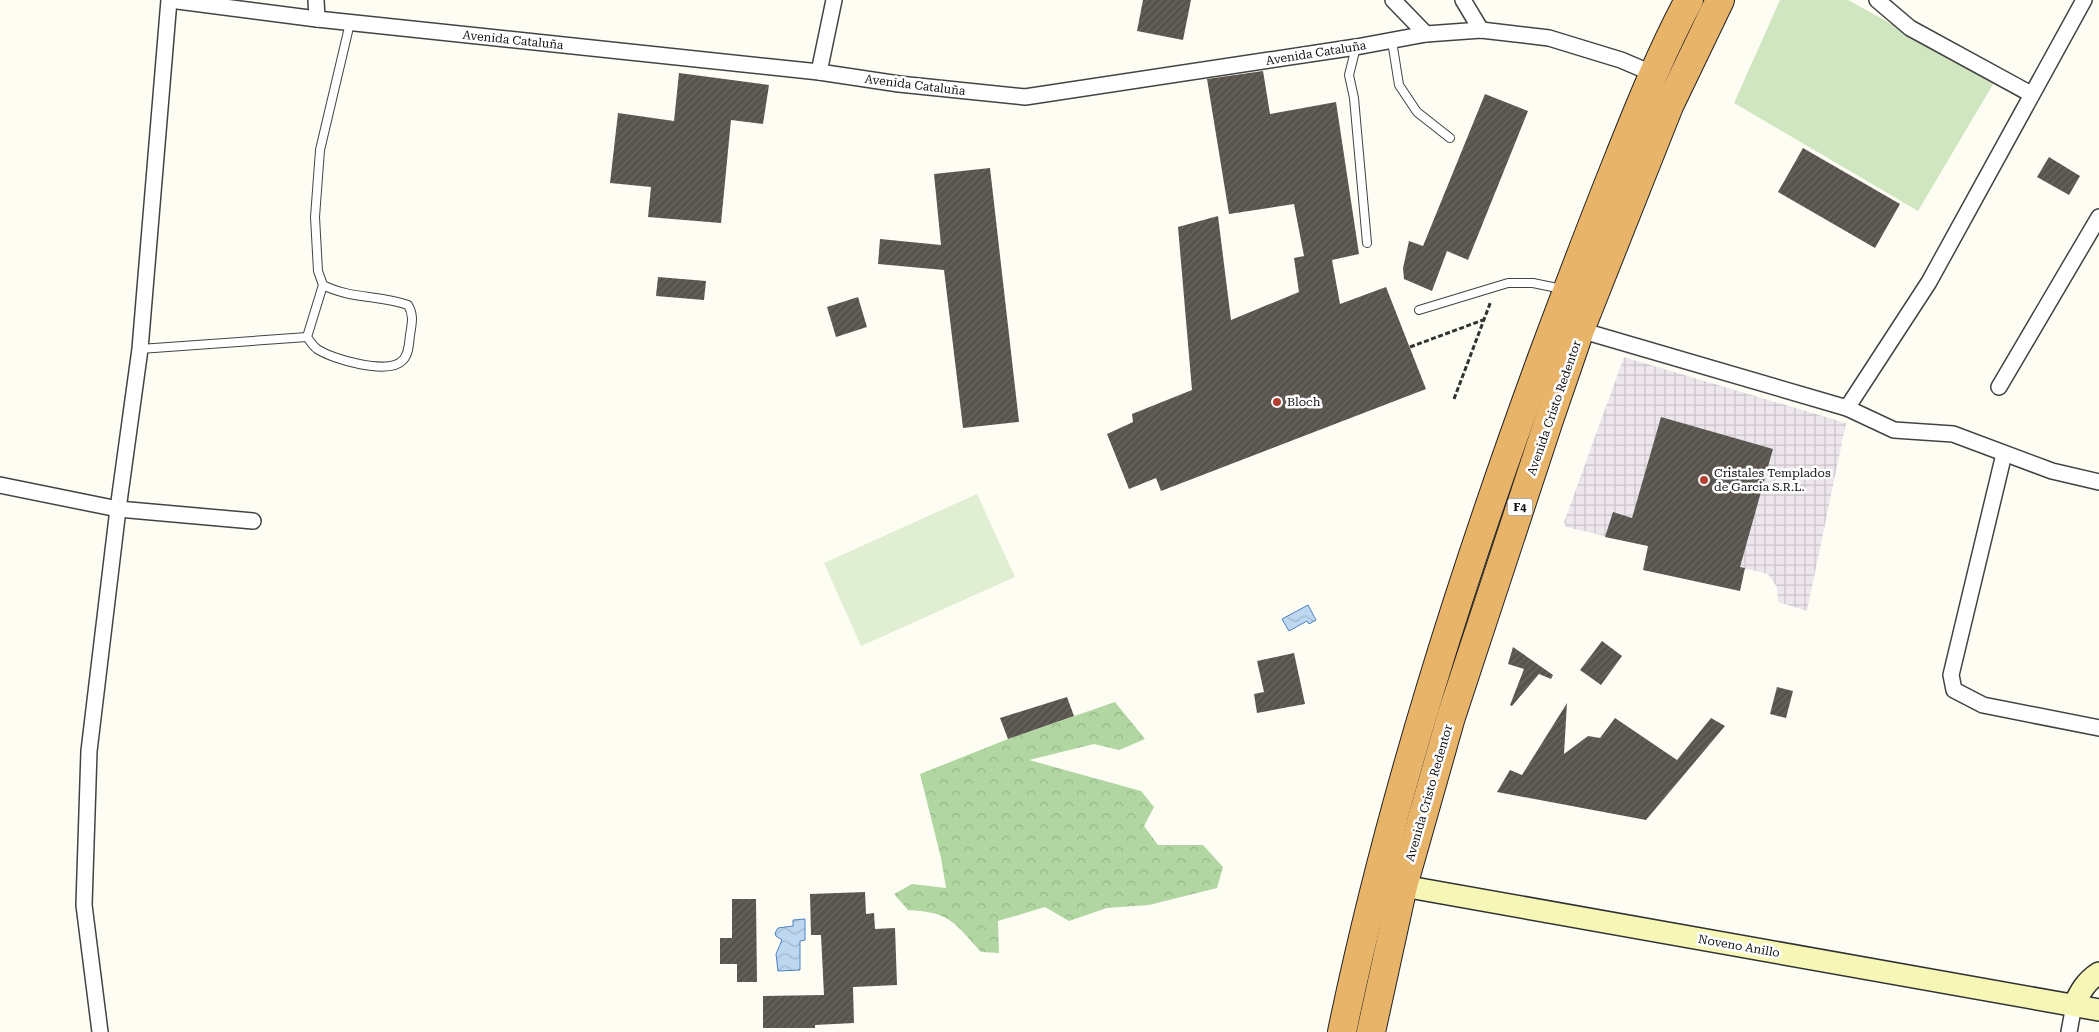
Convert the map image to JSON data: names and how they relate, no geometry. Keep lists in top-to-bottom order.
{
  "streets": {
    "highway": ["Avenida Cristo Redentor", "F4"],
    "street": ["Avenida Cataluña", "Noveno Anillo"]
  },
  "crossings": [
    ["Avenida Cataluña", "F4"],
    ["Avenida Cristo Redentor", "Noveno Anillo"]
  ],
  "places": ["Bloch", "Cristales Templados de Garcia S.R.L."]
}
